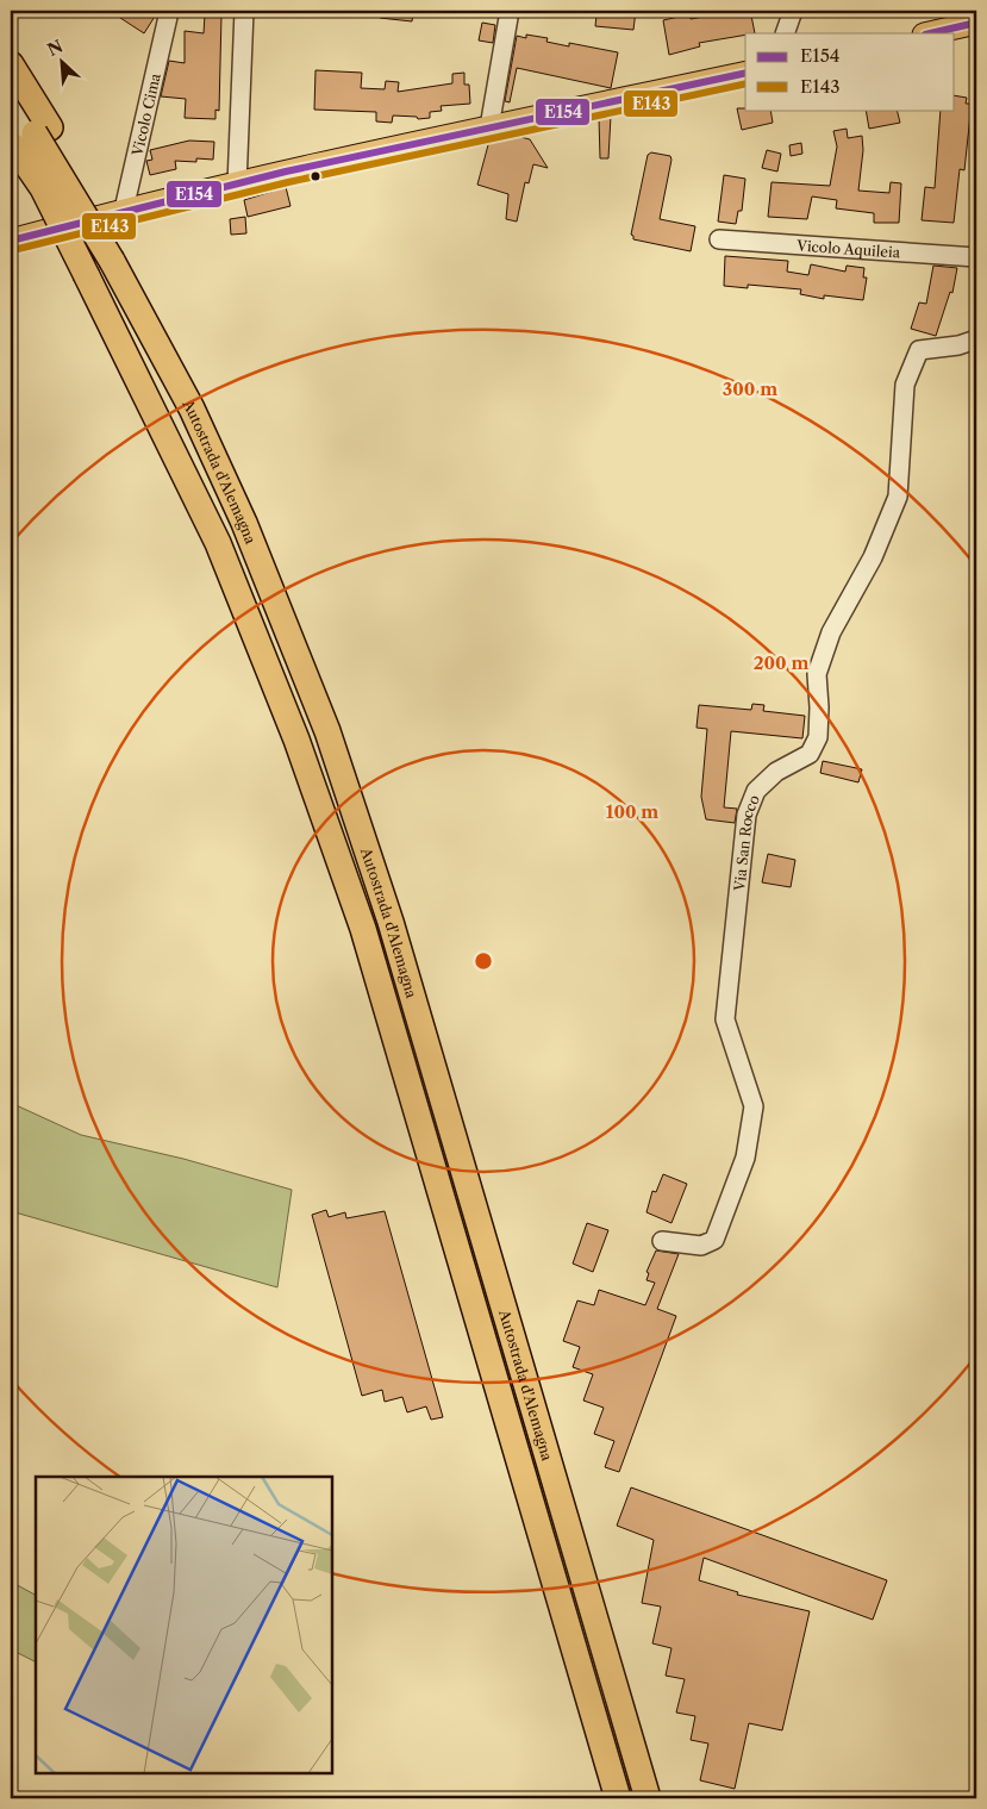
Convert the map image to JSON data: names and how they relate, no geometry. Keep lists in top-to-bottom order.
{
  "streets": {
    "highway": ["Autostrada d'Alemagna"],
    "street": ["Vicolo Cima", "Vicolo Aquileia", "Via San Rocco"]
  },
  "lines": ["transit line E154", "transit line E143"],
  "legend": ["E154", "E143"],
  "north": "top left",
  "rings": ["300 m", "200 m", "100 m"]
}
